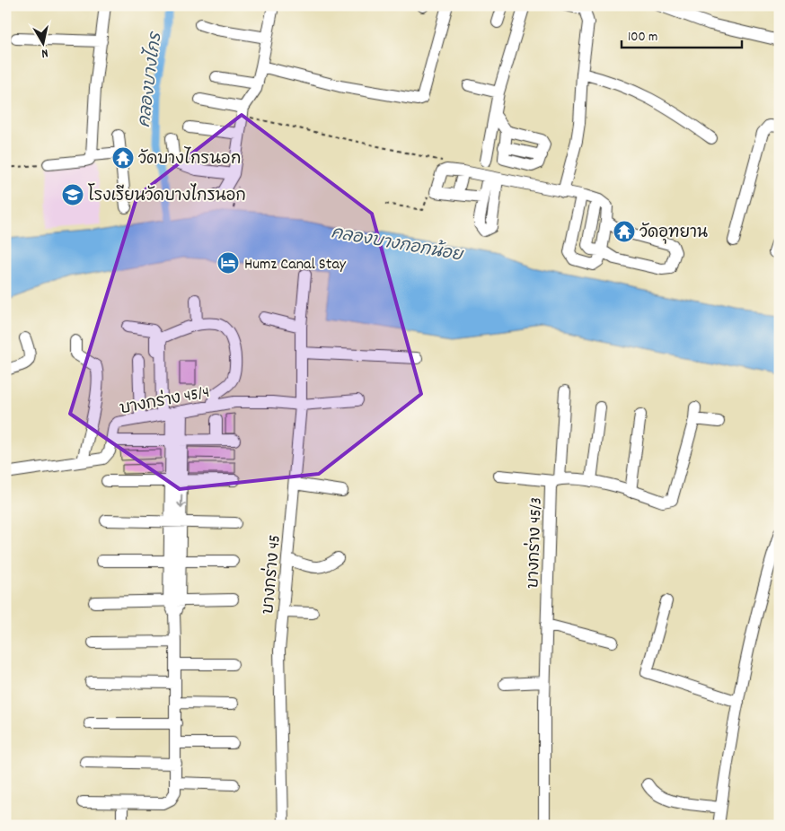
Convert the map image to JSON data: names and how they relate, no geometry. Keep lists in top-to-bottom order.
{
  "streets": {
    "street": ["บางกร่าง 45/4", "บางกร่าง 45/3", "บางกร่าง 45"]
  },
  "crossings": [
    ["บางกร่าง 45/4", "บางกร่าง 45"]
  ],
  "water": ["คลองบางไกร", "คลองบางกอกน้อย"],
  "places": {
    "temple": ["วัดบางไกรนอก", "วัดอุทยาน"],
    "school or university": ["โรงเรียนวัดบางไกรนอก"],
    "hotel": ["Humz Canal Stay"]
  },
  "scale_bar": "100 m",
  "north": "bottom"
}
